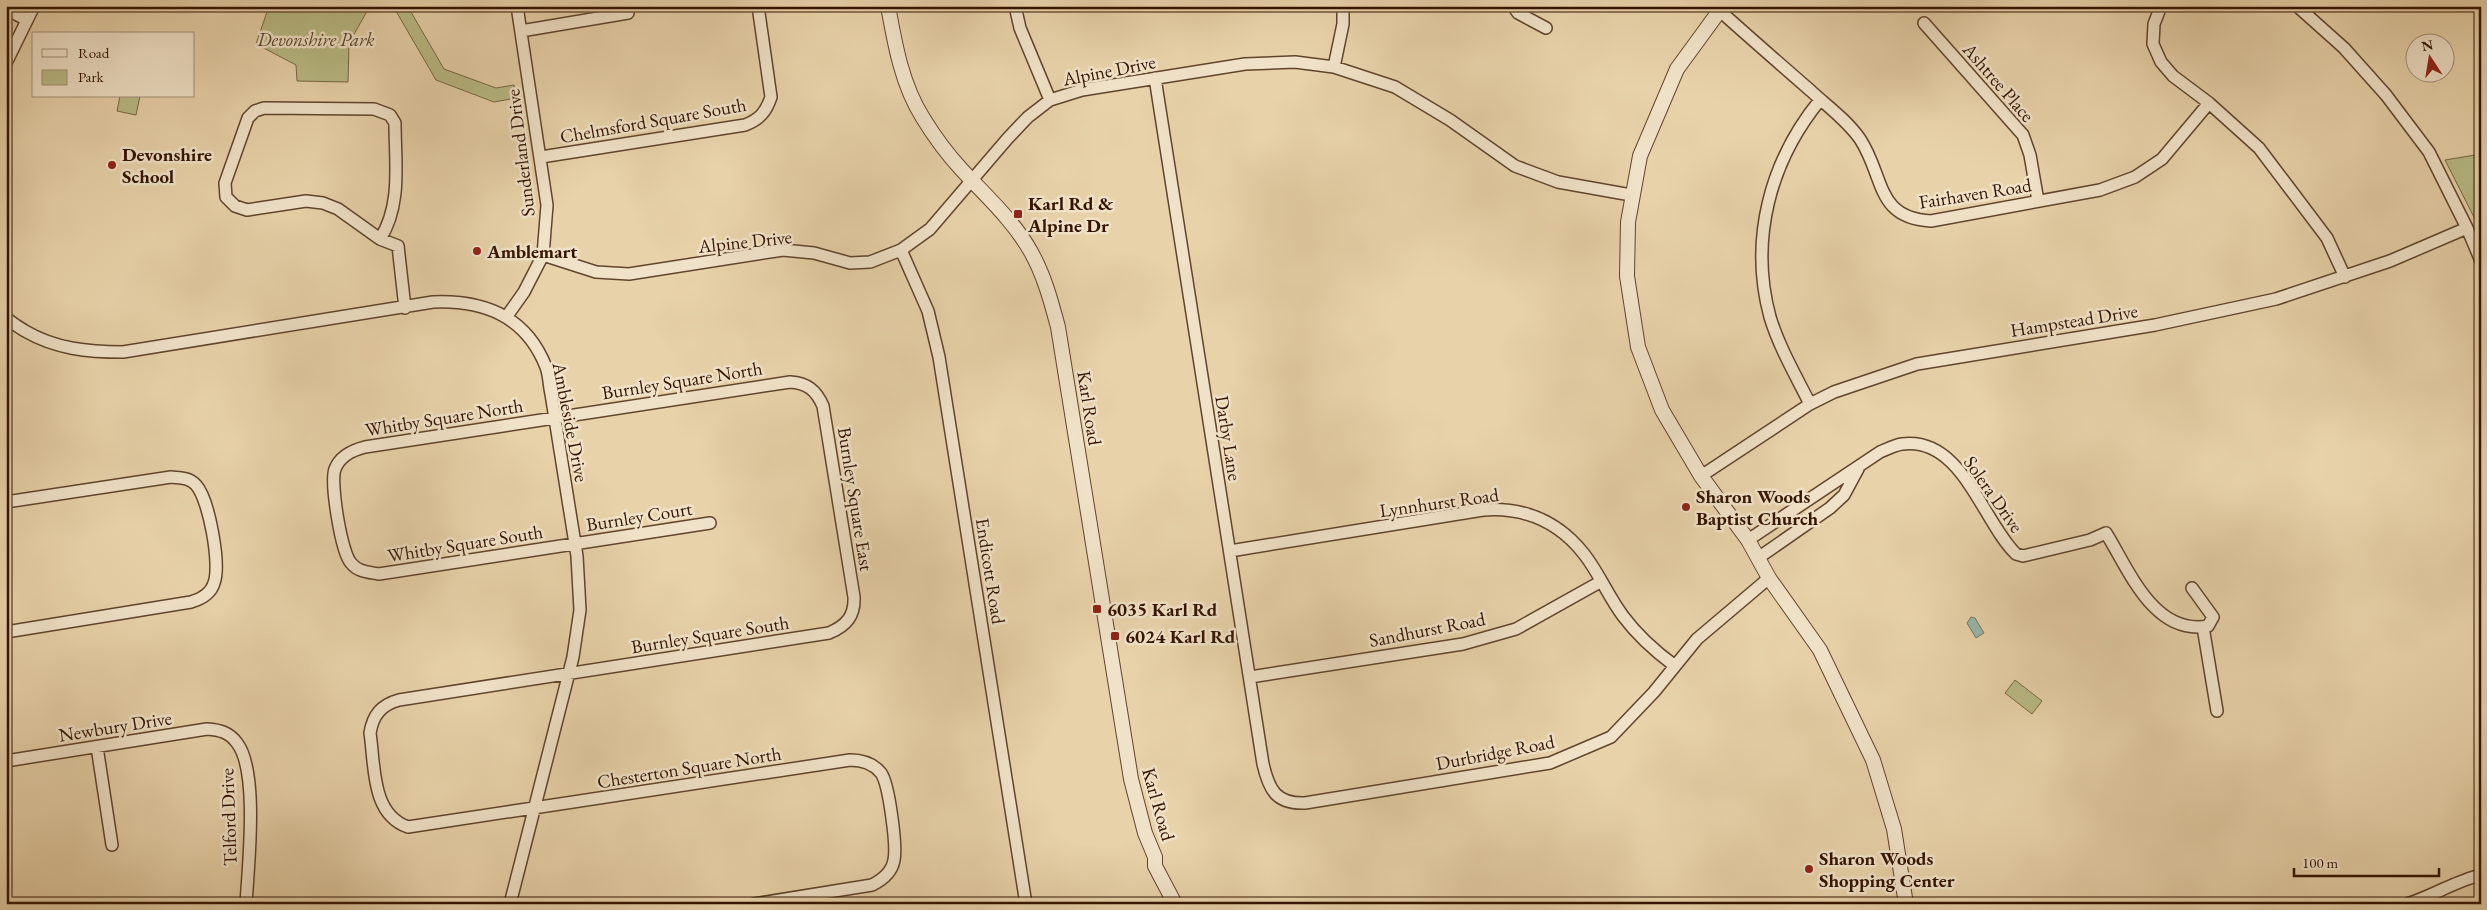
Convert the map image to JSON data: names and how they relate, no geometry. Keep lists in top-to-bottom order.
{
  "streets": {
    "street": [
      "Alpine Drive",
      "Ashtree Place",
      "Chelmsford Square South",
      "Sunderland Drive",
      "Fairhaven Road",
      "Hampstead Drive",
      "Burnley Square North",
      "Karl Road",
      "Whitby Square North",
      "Ambleside Drive",
      "Darby Lane",
      "Solera Drive",
      "Burnley Square East",
      "Lynnhurst Road",
      "Burnley Court",
      "Whitby Square South",
      "Endicott Road",
      "Sandhurst Road",
      "Burnley Square South",
      "Newbury Drive",
      "Durbridge Road",
      "Chesterton Square North",
      "Telford Drive"
    ]
  },
  "crossings": [
    ["Alpine Drive", "Sunderland Drive"],
    ["Alpine Drive", "Karl Road"],
    ["Alpine Drive", "Darby Lane"],
    ["Alpine Drive", "Endicott Road"],
    ["Ashtree Place", "Fairhaven Road"],
    ["Chelmsford Square South", "Sunderland Drive"],
    ["Sunderland Drive", "Ambleside Drive"],
    ["Burnley Square North", "Whitby Square North"],
    ["Burnley Square North", "Ambleside Drive"],
    ["Burnley Square North", "Burnley Square East"],
    ["Whitby Square North", "Ambleside Drive"],
    ["Whitby Square North", "Whitby Square South"],
    ["Ambleside Drive", "Burnley Court"],
    ["Ambleside Drive", "Whitby Square South"],
    ["Ambleside Drive", "Burnley Square South"],
    ["Ambleside Drive", "Chesterton Square North"],
    ["Darby Lane", "Lynnhurst Road"],
    ["Darby Lane", "Sandhurst Road"],
    ["Darby Lane", "Durbridge Road"],
    ["Burnley Square East", "Burnley Square South"],
    ["Lynnhurst Road", "Sandhurst Road"],
    ["Lynnhurst Road", "Durbridge Road"],
    ["Burnley Court", "Whitby Square South"],
    ["Burnley Square South", "Chesterton Square North"],
    ["Newbury Drive", "Telford Drive"]
  ],
  "parks": ["Devonshire Park"],
  "places": {
    "other": [
      "Devonshire School",
      "Amblemart",
      "Sharon Woods Baptist Church",
      "Sharon Woods Shopping Center"
    ],
    "transit": ["Karl Rd & Alpine Dr", "6035 Karl Rd", "6024 Karl Rd"]
  },
  "legend": ["Road", "Park"],
  "scale_bar": "100 m",
  "north": "top"
}
